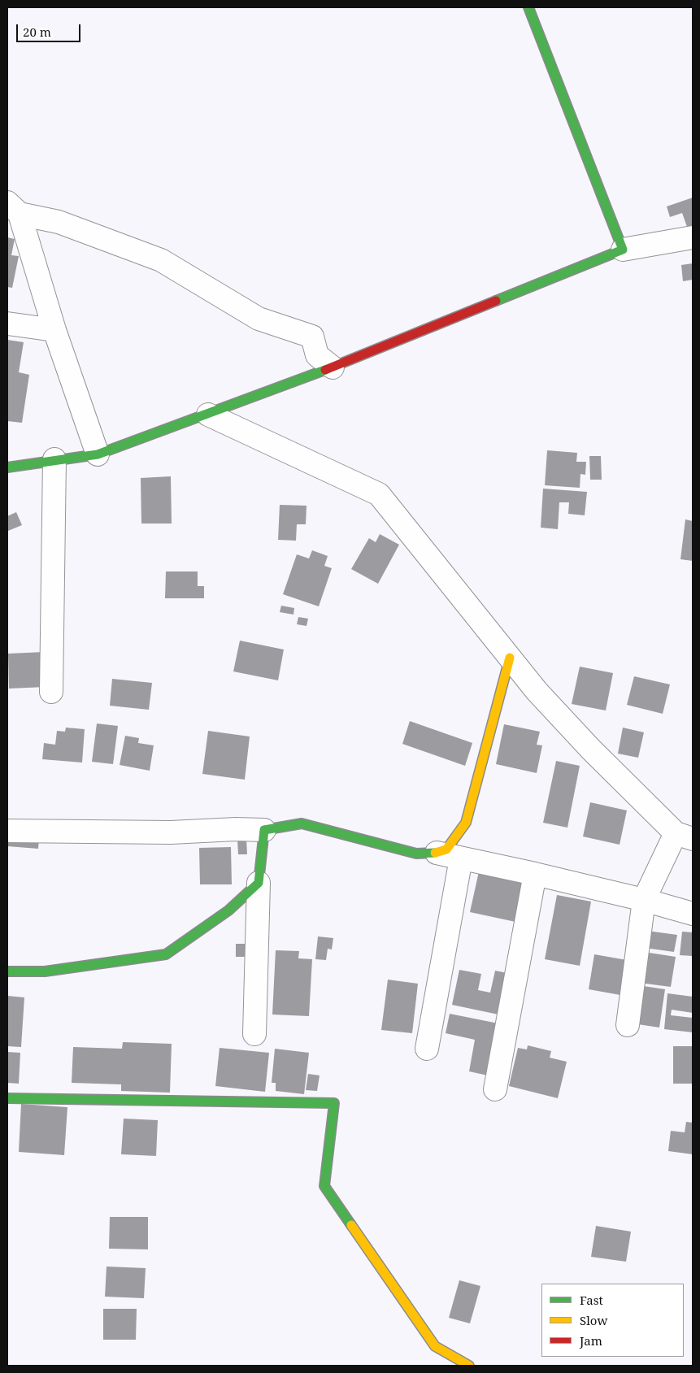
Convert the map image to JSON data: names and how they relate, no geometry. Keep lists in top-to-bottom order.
{
  "legend": ["Fast", "Slow", "Jam"],
  "scale_bar": "20 m"
}
